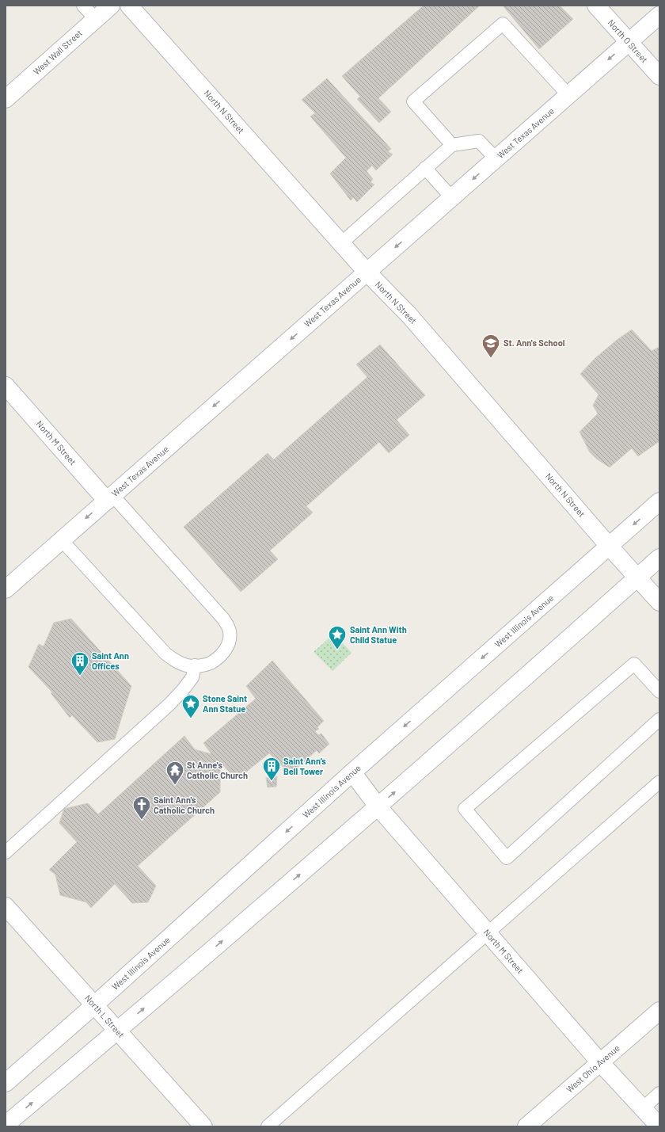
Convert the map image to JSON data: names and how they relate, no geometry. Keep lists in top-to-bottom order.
{
  "streets": {
    "main road": [
      "North O Street",
      "West Wall Street",
      "North N Street",
      "West Texas Avenue",
      "North M Street",
      "West Illinois Avenue",
      "North L Street",
      "West Ohio Avenue"
    ]
  },
  "crossings": [
    ["North O Street", "West Texas Avenue"],
    ["North N Street", "West Texas Avenue"],
    ["North N Street", "West Illinois Avenue"],
    ["West Texas Avenue", "North M Street"],
    ["North M Street", "West Illinois Avenue"],
    ["North M Street", "West Ohio Avenue"],
    ["West Illinois Avenue", "North L Street"]
  ],
  "one_way": ["West Texas Avenue"],
  "places": {
    "school or university": ["St. Ann's School"],
    "place": ["Saint Ann With Child Statue", "Stone Saint Ann Statue"],
    "building": ["Saint Ann Offices", "Saint Ann’s Bell Tower"],
    "temple": ["St Anne's Catholic Church"],
    "church": ["Saint Ann's Catholic Church"]
  }
}
